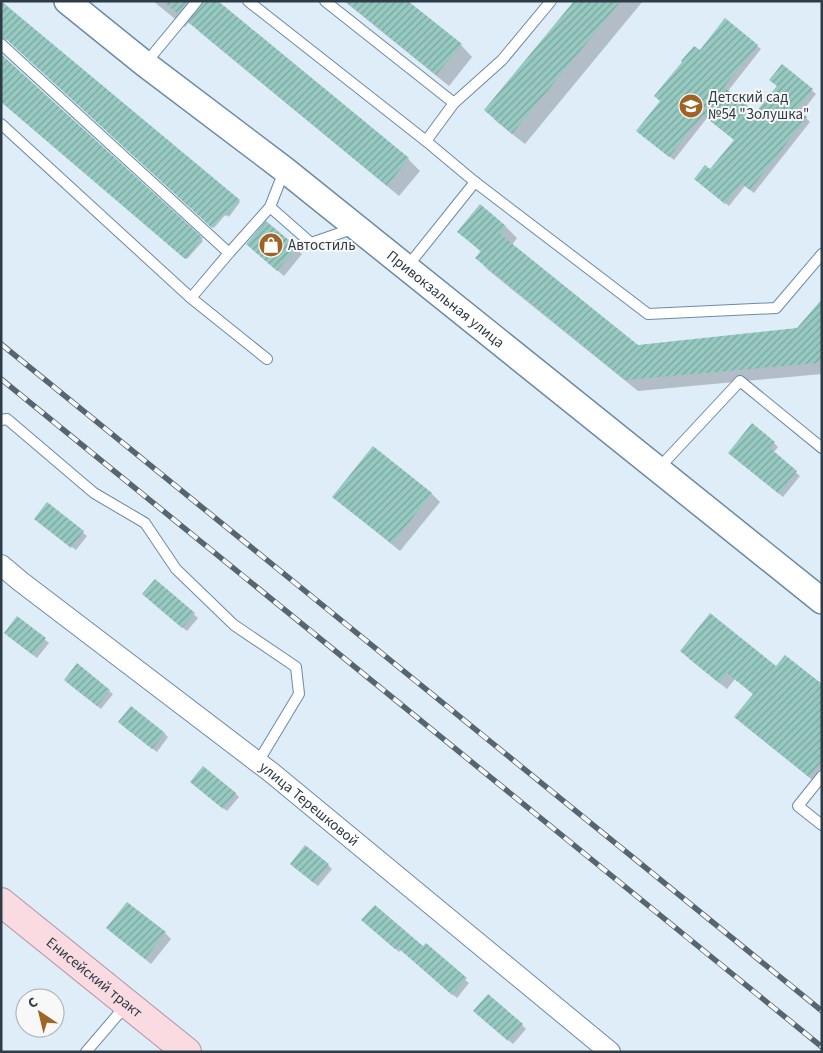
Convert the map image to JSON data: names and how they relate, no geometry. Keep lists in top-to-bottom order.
{
  "streets": {
    "main road": ["Енисейский тракт"],
    "street": ["Привокзальная улица", "улица Терешковой"]
  },
  "places": {
    "school or university": ["Детский сад №54 \"Золушка\""],
    "shop": ["Автостиль"]
  },
  "north": "top left"
}
